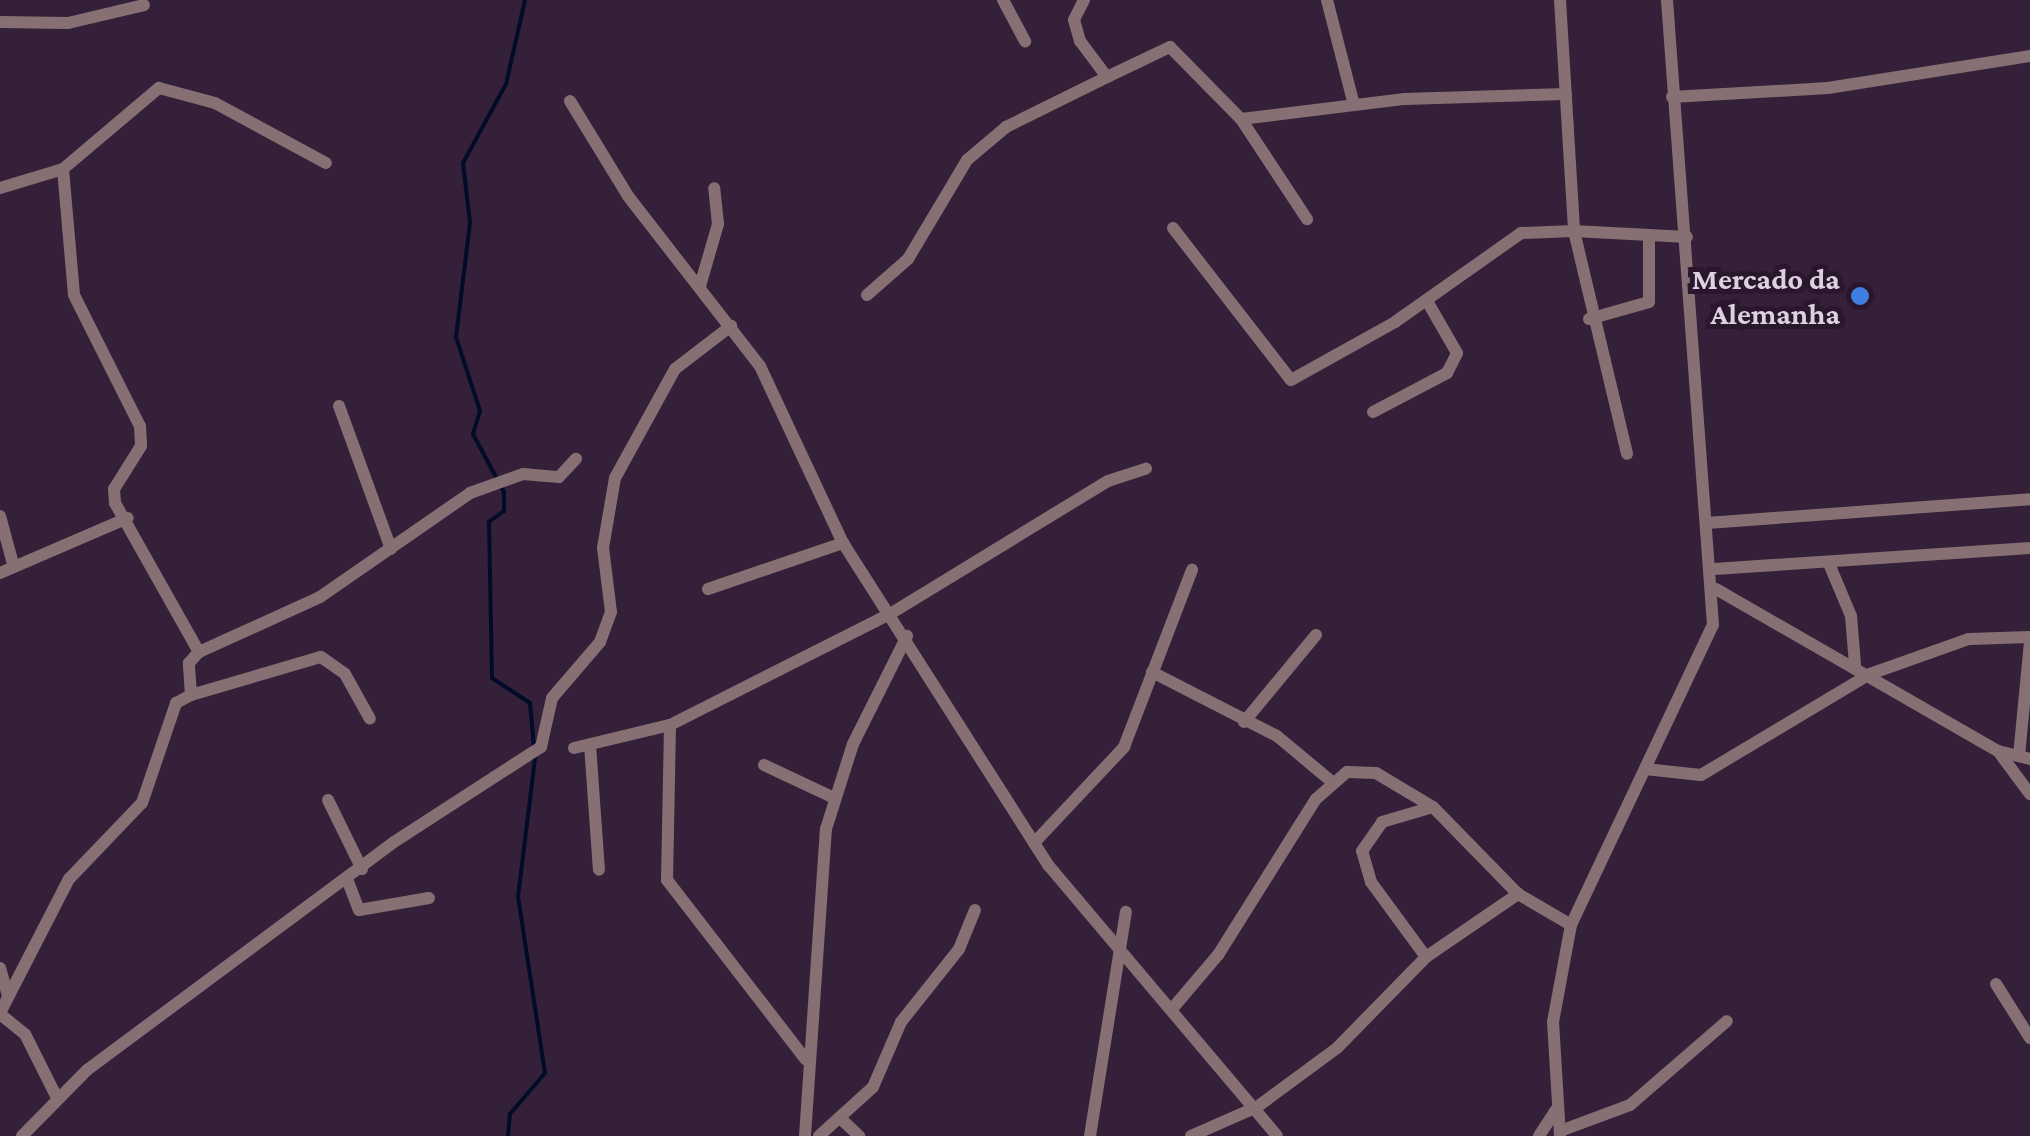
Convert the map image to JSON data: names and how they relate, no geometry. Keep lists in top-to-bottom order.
{
  "places": ["Mercado da Alemanha"]
}
